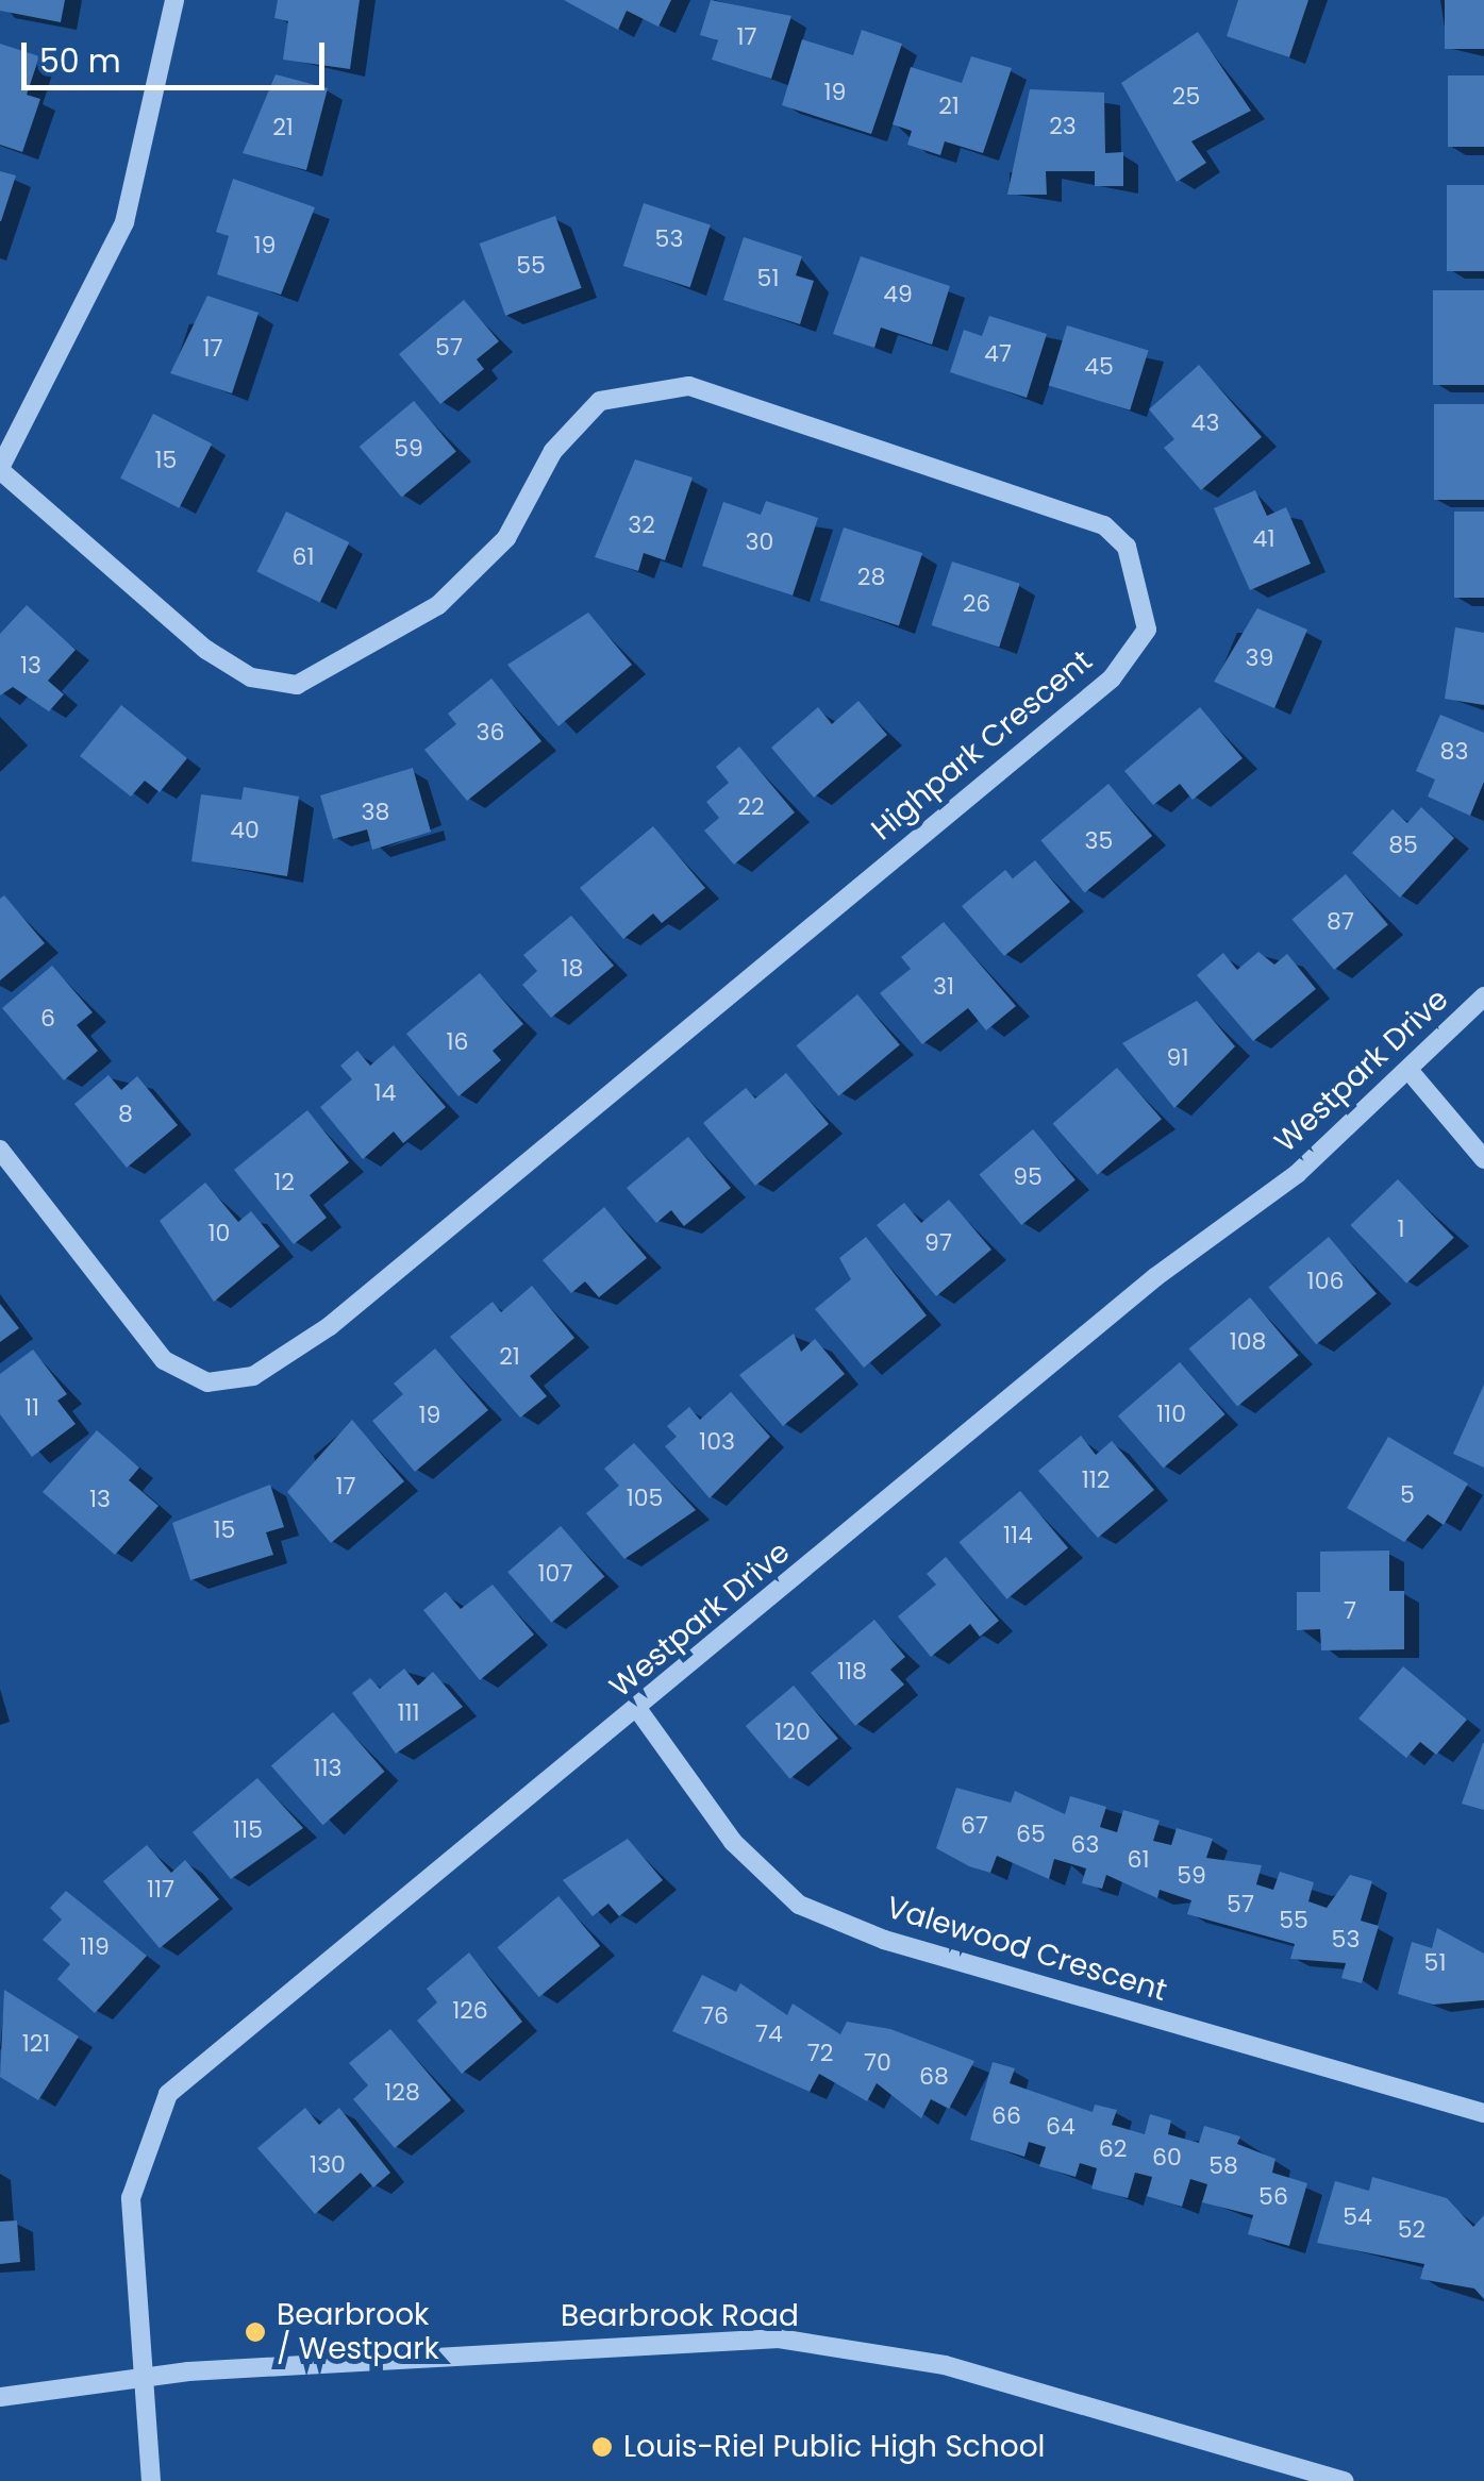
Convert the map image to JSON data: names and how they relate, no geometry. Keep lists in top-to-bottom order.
{
  "streets": {
    "street": [
      "Highpark Crescent",
      "Westpark Drive",
      "Valewood Crescent",
      "Bearbrook Road"
    ]
  },
  "crossings": [
    ["Westpark Drive", "Valewood Crescent"],
    ["Westpark Drive", "Bearbrook Road"]
  ],
  "places": ["Bearbrook / Westpark", "Louis-Riel Public High School"],
  "house_numbers": [
    "17",
    "19",
    "25",
    "21",
    "23",
    "21",
    "53",
    "19",
    "55",
    "51",
    "49",
    "57",
    "17",
    "47",
    "45",
    "43",
    "59",
    "15",
    "32",
    "41",
    "30",
    "61",
    "28",
    "26",
    "39",
    "13",
    "36",
    "83",
    "22",
    "38",
    "40",
    "35",
    "85",
    "87",
    "18",
    "31",
    "6",
    "16",
    "91",
    "14",
    "8",
    "95",
    "12",
    "1",
    "10",
    "97",
    "106",
    "108",
    "21",
    "11",
    "110",
    "19",
    "103",
    "112",
    "17",
    "5",
    "105",
    "13",
    "15",
    "114",
    "107",
    "7",
    "118",
    "111",
    "120",
    "113",
    "67",
    "115",
    "65",
    "63",
    "61",
    "59",
    "117",
    "57",
    "55",
    "53",
    "119",
    "51",
    "126",
    "76",
    "74",
    "121",
    "72",
    "70",
    "68",
    "128",
    "66",
    "64",
    "62",
    "60",
    "130",
    "58",
    "56",
    "54",
    "52"
  ],
  "scale_bar": "50 m"
}
